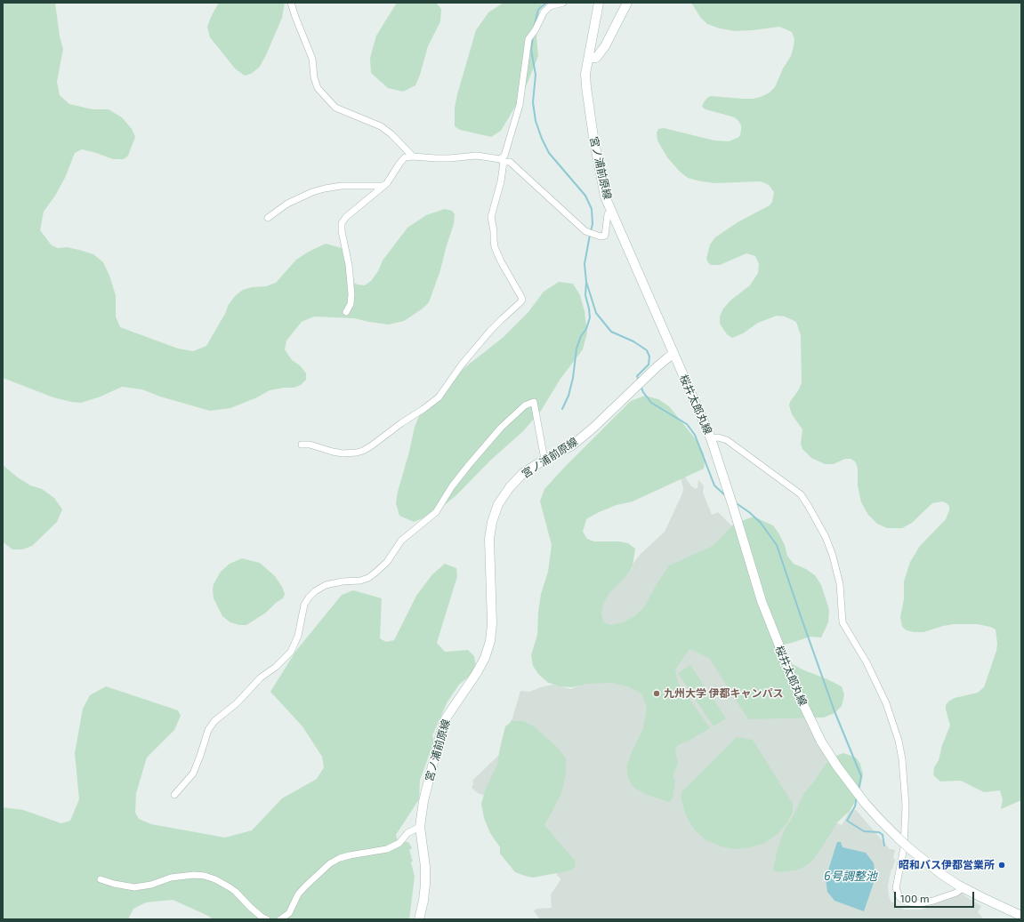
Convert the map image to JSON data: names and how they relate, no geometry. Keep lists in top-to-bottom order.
{
  "streets": {
    "main road": ["宮ノ浦前原線", "桜井太郎丸線"]
  },
  "crossings": [
    ["宮ノ浦前原線", "桜井太郎丸線"]
  ],
  "water": ["6号調整池"],
  "places": ["九州大学 伊都キャンパス", "昭和バス伊都営業所"],
  "scale_bar": "100 m"
}
